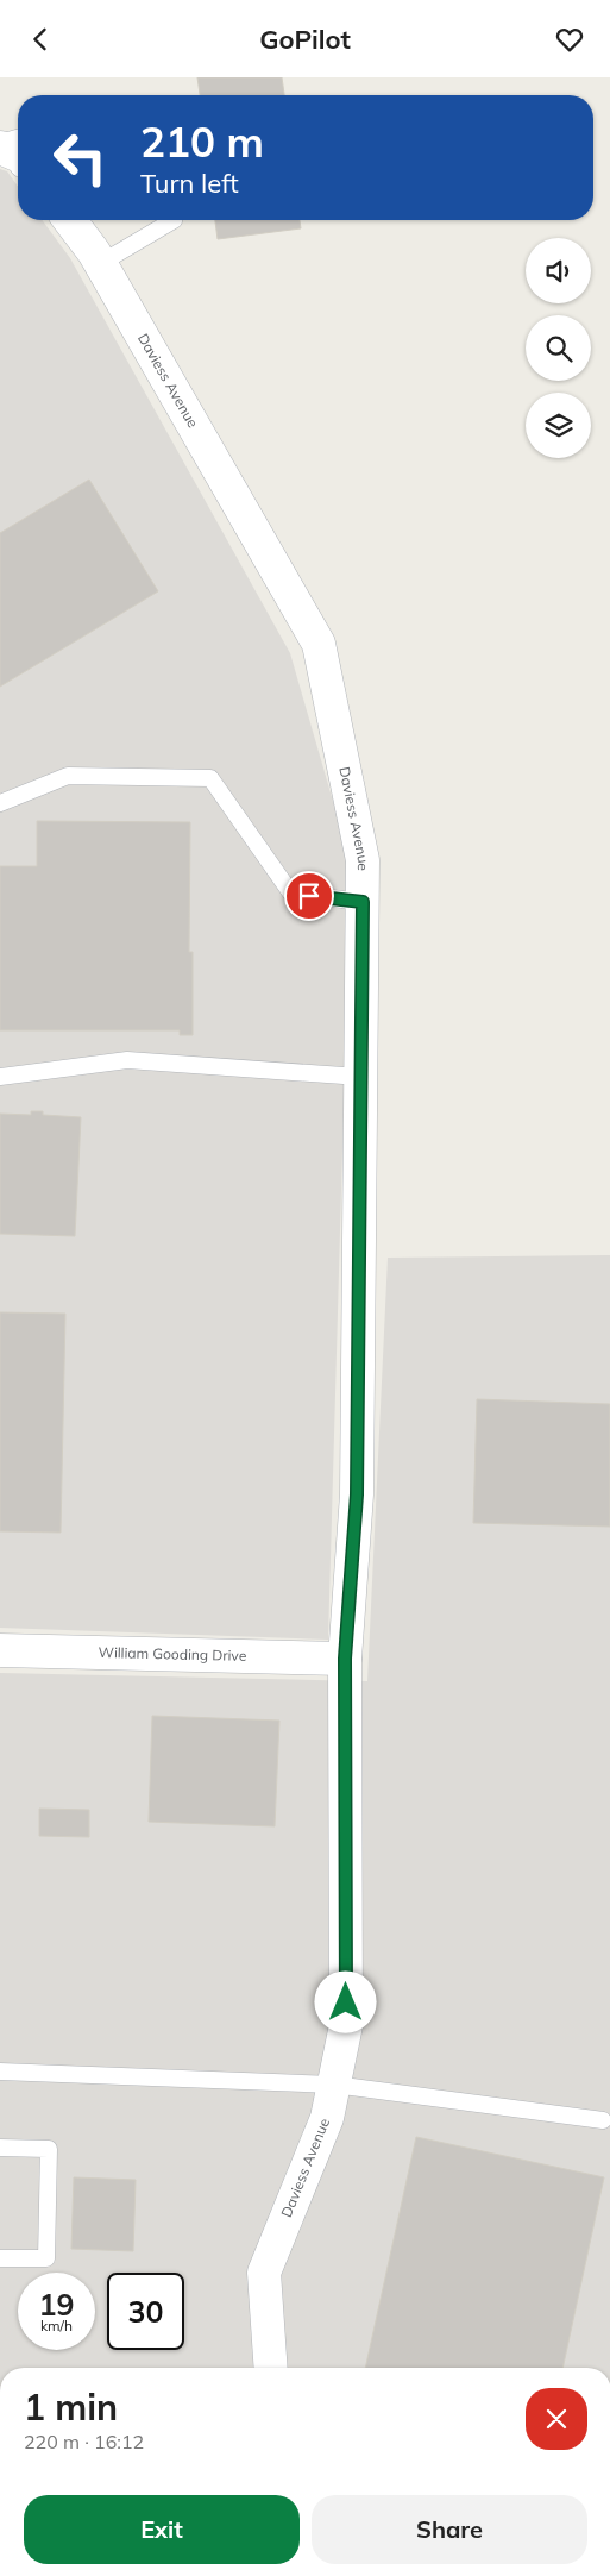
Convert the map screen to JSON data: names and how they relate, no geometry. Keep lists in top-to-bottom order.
{
  "streets": {
    "street": ["Daviess Avenue", "William Gooding Drive"]
  },
  "crossings": [
    ["Daviess Avenue", "William Gooding Drive"]
  ],
  "page": {
    "header": "GoPilot",
    "turn": ["210 m", "Turn left"],
    "speed": "19 km/h",
    "limit": "30",
    "heading": ["1 min", "220 m · 16:12"],
    "buttons": ["Exit", "Share"]
  }
}
